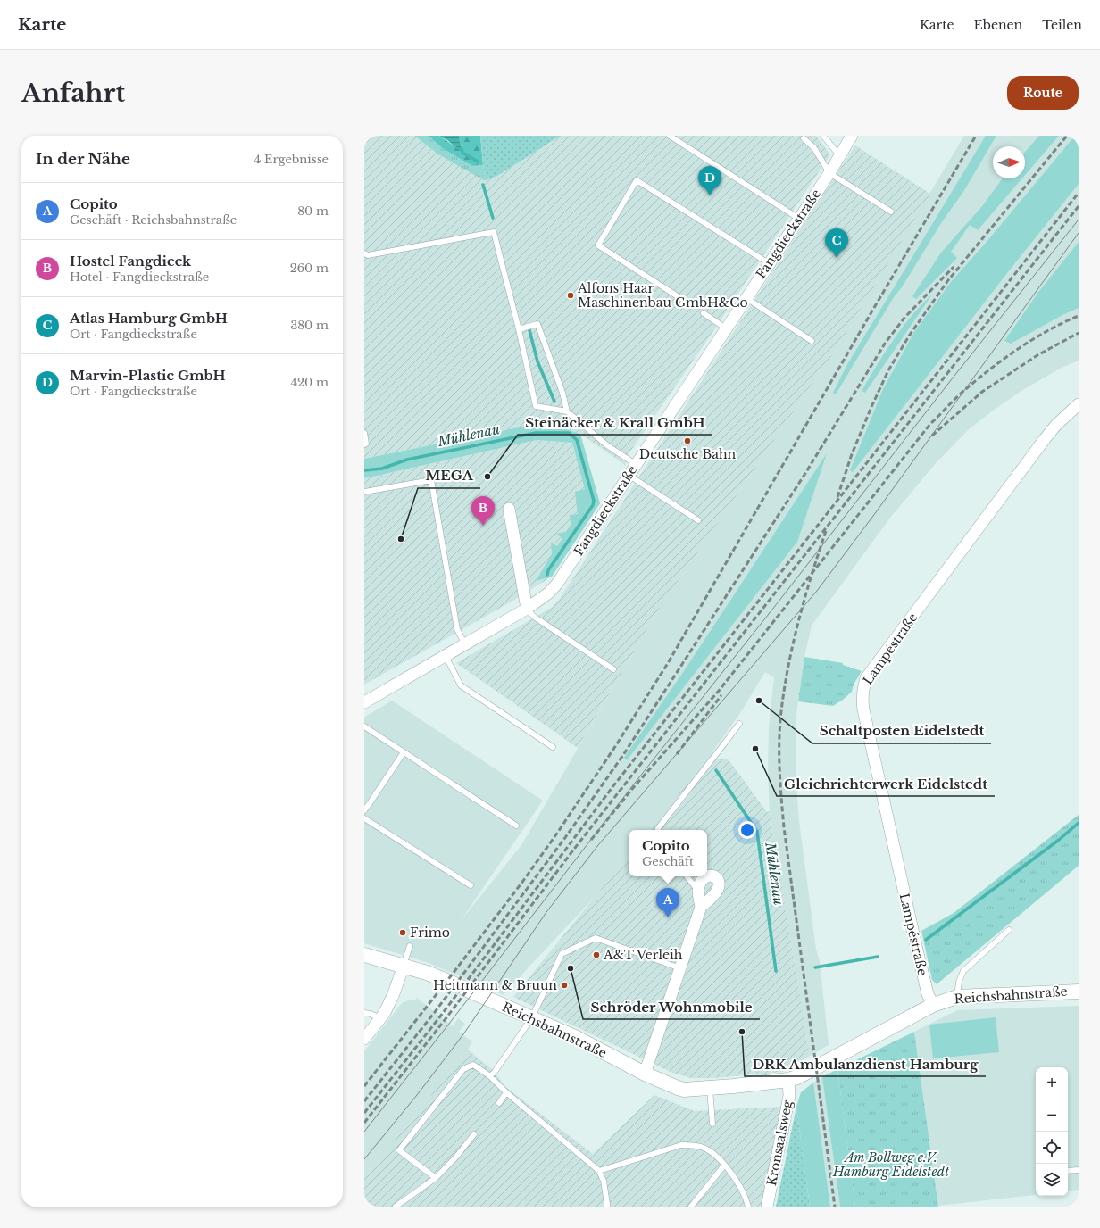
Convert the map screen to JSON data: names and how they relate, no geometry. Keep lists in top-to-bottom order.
{
  "streets": {
    "street": [
      "Fangdieckstraße",
      "Lampéstraße",
      "Reichsbahnstraße",
      "Kronsaalsweg"
    ]
  },
  "crossings": [
    ["Lampéstraße", "Reichsbahnstraße"],
    ["Reichsbahnstraße", "Kronsaalsweg"]
  ],
  "water": ["Mühlenau"],
  "parks": ["Am Bollweg e.V. Hamburg Eidelstedt"],
  "places": [
    "Alfons Haar Maschinenbau GmbH&Co",
    "Deutsche Bahn",
    "Steinäcker & Krall GmbH",
    "MEGA",
    "Schaltposten Eidelstedt",
    "Gleichrichterwerk Eidelstedt",
    "Frimo",
    "A&T Verleih",
    "Schröder Wohnmobile",
    "Heitmann & Bruun",
    "DRK Ambulanzdienst Hamburg"
  ],
  "north": "right",
  "page": {
    "header": "Karte",
    "nav": ["Karte", "Ebenen", "Teilen"],
    "buttons": "Route",
    "title": "Anfahrt",
    "heading": ["In der Nähe", "4 Ergebnisse"],
    "pins": [
      "D",
      "C",
      "B",
      "A"
    ],
    "list": [
      {
        "mark": "A",
        "name": "Copito",
        "note": "Geschäft · Reichsbahnstraße",
        "value": "80 m"
      },
      {
        "mark": "B",
        "name": "Hostel Fangdieck",
        "note": "Hotel · Fangdieckstraße",
        "value": "260 m"
      },
      {
        "mark": "C",
        "name": "Atlas Hamburg GmbH",
        "note": "Ort · Fangdieckstraße",
        "value": "380 m"
      },
      {
        "mark": "D",
        "name": "Marvin-Plastic GmbH",
        "note": "Ort · Fangdieckstraße",
        "value": "420 m"
      }
    ],
    "popup": ["Copito", "Geschäft"],
    "map_buttons": ["+", "−"]
  }
}
